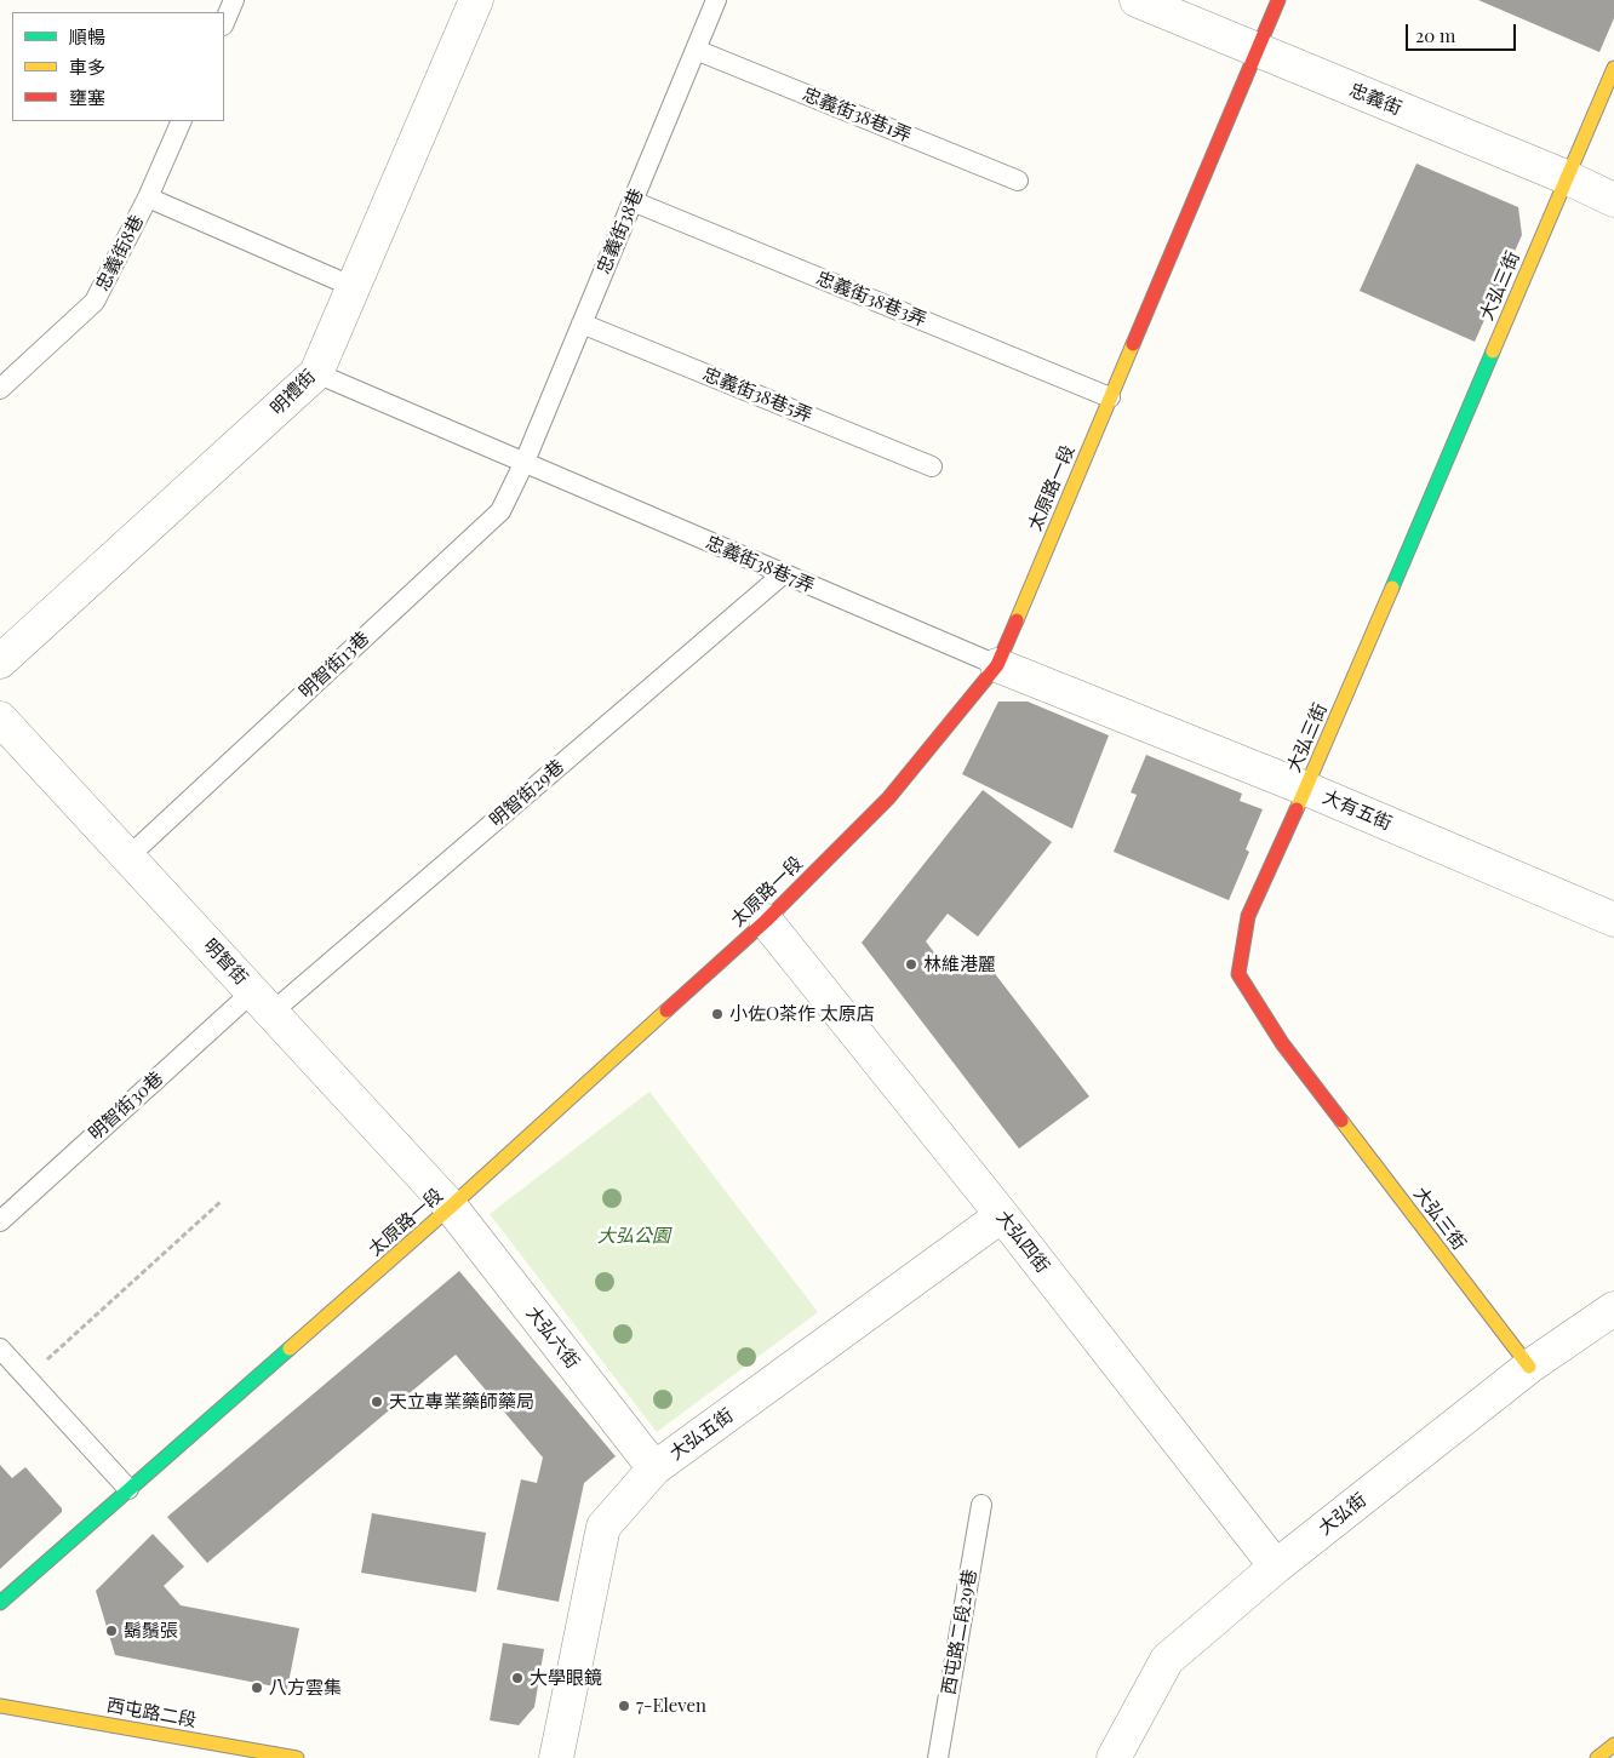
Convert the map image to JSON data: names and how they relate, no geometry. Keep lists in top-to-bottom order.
{
  "streets": {
    "street": [
      "忠義街",
      "大弘三街",
      "明禮街",
      "太原路一段",
      "大有五街",
      "明智街",
      "大弘四街",
      "大弘六街",
      "大弘五街",
      "大弘街",
      "西屯路二段"
    ],
    "lane": [
      "忠義街38巷1弄",
      "忠義街38巷",
      "忠義街8巷",
      "忠義街38巷3弄",
      "忠義街38巷5弄",
      "忠義街38巷7弄",
      "明智街13巷",
      "明智街29巷",
      "明智街30巷",
      "西屯路二段29巷"
    ]
  },
  "crossings": [
    ["忠義街", "大弘三街"],
    ["忠義街", "太原路一段"],
    ["忠義街38巷1弄", "忠義街38巷"],
    ["忠義街38巷", "忠義街38巷3弄"],
    ["忠義街38巷", "忠義街38巷5弄"],
    ["忠義街38巷", "忠義街38巷7弄"],
    ["忠義街38巷", "明智街13巷"],
    ["大弘三街", "大有五街"],
    ["大弘三街", "大弘街"],
    ["忠義街38巷3弄", "太原路一段"],
    ["明禮街", "忠義街38巷7弄"],
    ["太原路一段", "忠義街38巷7弄"],
    ["太原路一段", "大有五街"],
    ["太原路一段", "明智街"],
    ["太原路一段", "大弘四街"],
    ["太原路一段", "大弘六街"],
    ["忠義街38巷7弄", "明智街13巷"],
    ["忠義街38巷7弄", "明智街29巷"],
    ["忠義街38巷7弄", "大有五街"],
    ["明智街13巷", "明智街"],
    ["明智街29巷", "明智街"],
    ["明智街29巷", "明智街30巷"],
    ["明智街", "明智街30巷"],
    ["明智街", "大弘六街"],
    ["大弘四街", "大弘五街"],
    ["大弘四街", "大弘街"],
    ["大弘六街", "大弘五街"]
  ],
  "parks": ["大弘公園"],
  "places": [
    "林維港麗",
    "小佐O茶作 太原店",
    "天立專業藥師藥局",
    "鬍鬚張",
    "大學眼鏡",
    "八方雲集",
    "7-Eleven"
  ],
  "legend": ["順暢", "車多", "壅塞"],
  "scale_bar": "20 m"
}
